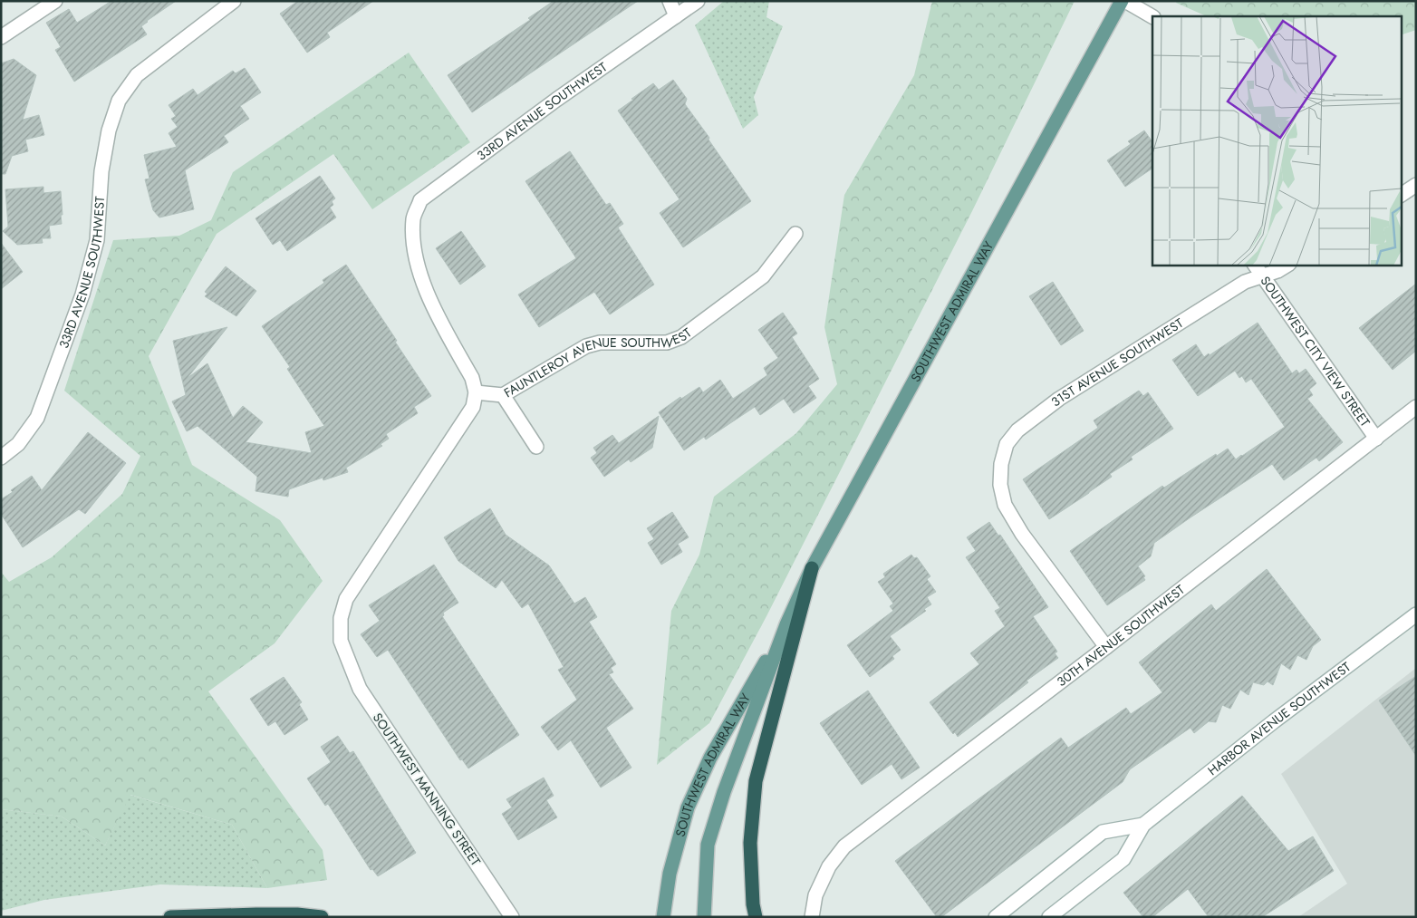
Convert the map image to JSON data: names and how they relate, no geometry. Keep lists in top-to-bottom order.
{
  "streets": {
    "main road": ["SOUTHWEST ADMIRAL WAY"],
    "street": [
      "33RD AVENUE SOUTHWEST",
      "SOUTHWEST CITY VIEW STREET",
      "FAUNTLEROY AVENUE SOUTHWEST",
      "31ST AVENUE SOUTHWEST",
      "30TH AVENUE SOUTHWEST",
      "HARBOR AVENUE SOUTHWEST",
      "SOUTHWEST MANNING STREET"
    ]
  },
  "crossings": [
    ["33RD AVENUE SOUTHWEST", "FAUNTLEROY AVENUE SOUTHWEST"],
    ["33RD AVENUE SOUTHWEST", "SOUTHWEST MANNING STREET"],
    ["SOUTHWEST CITY VIEW STREET", "31ST AVENUE SOUTHWEST"],
    ["SOUTHWEST CITY VIEW STREET", "30TH AVENUE SOUTHWEST"],
    ["FAUNTLEROY AVENUE SOUTHWEST", "SOUTHWEST MANNING STREET"],
    ["31ST AVENUE SOUTHWEST", "30TH AVENUE SOUTHWEST"]
  ]
}
